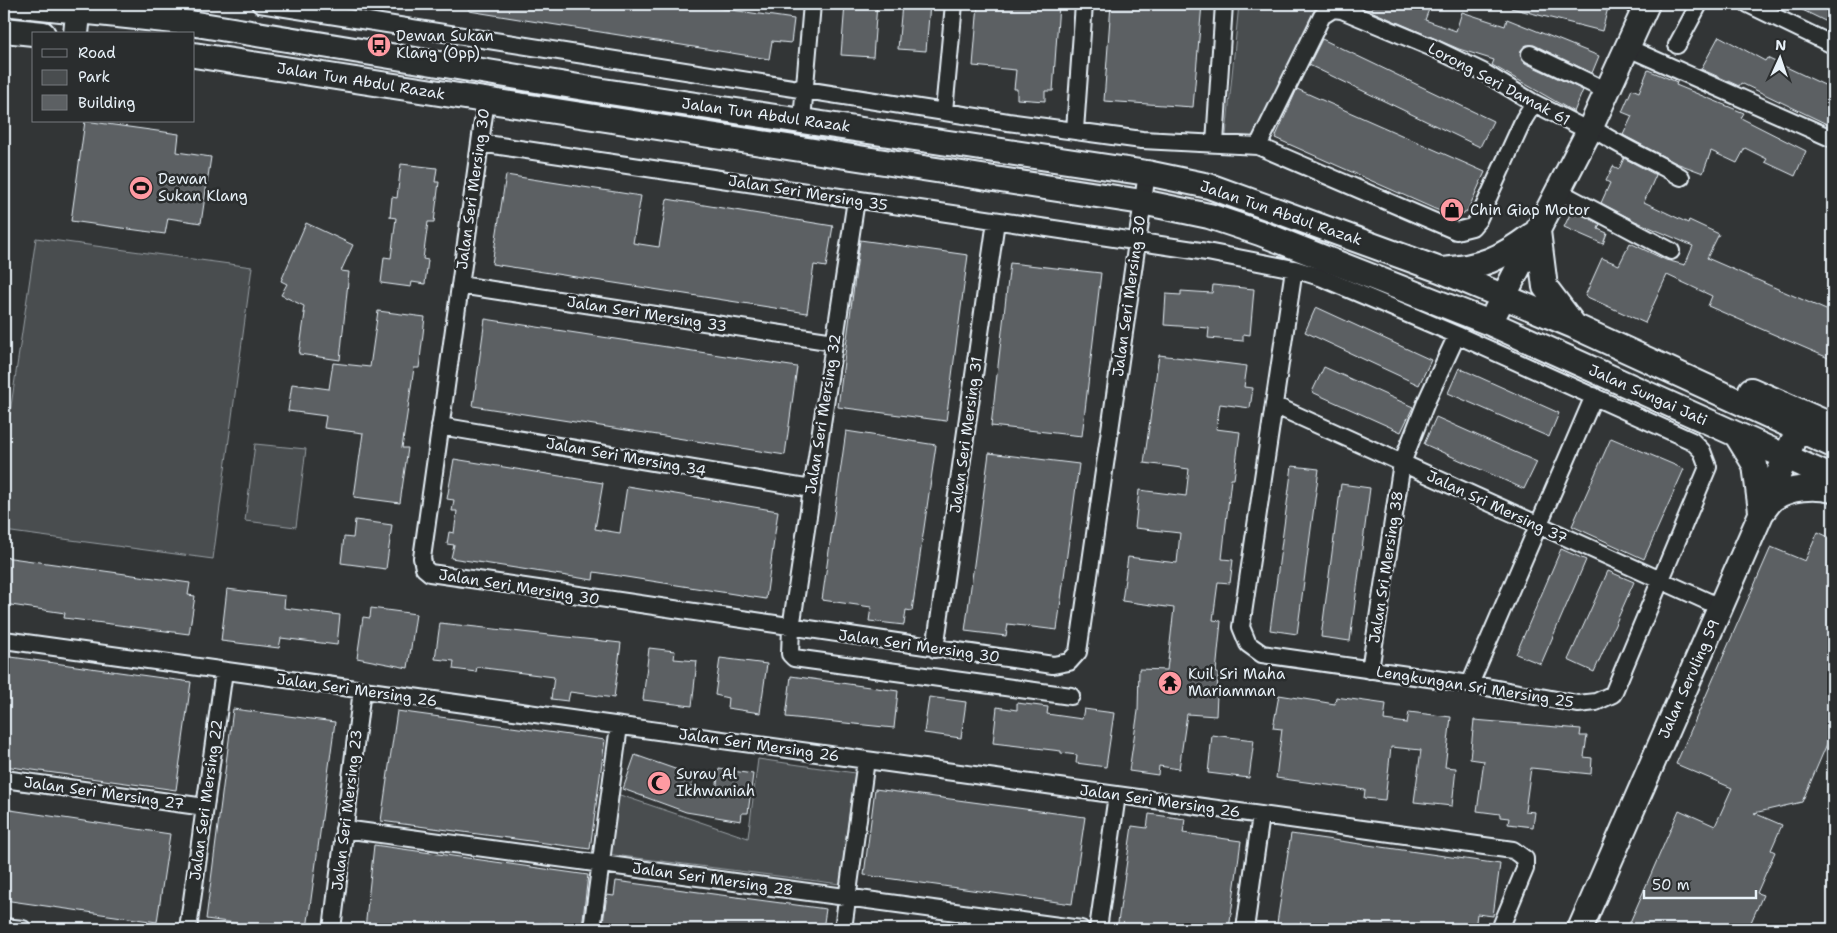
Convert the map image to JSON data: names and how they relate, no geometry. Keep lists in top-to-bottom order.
{
  "streets": {
    "main road": ["Jalan Tun Abdul Razak", "Jalan Sungai Jati", "Jalan Seruling 59"],
    "street": [
      "Lorong Seri Damak 61",
      "Jalan Seri Mersing 30",
      "Jalan Seri Mersing 35",
      "Jalan Seri Mersing 33",
      "Jalan Seri Mersing 32",
      "Jalan Seri Mersing 31",
      "Jalan Seri Mersing 34",
      "Jalan Sri Mersing 37",
      "Jalan Sri Mersing 38",
      "Lengkungan Sri Mersing 25",
      "Jalan Seri Mersing 26",
      "Jalan Seri Mersing 27",
      "Jalan Seri Mersing 22",
      "Jalan Seri Mersing 23",
      "Jalan Seri Mersing 28"
    ]
  },
  "crossings": [
    ["Jalan Tun Abdul Razak", "Lorong Seri Damak 61"],
    ["Jalan Tun Abdul Razak", "Jalan Seri Mersing 30"],
    ["Jalan Tun Abdul Razak", "Jalan Sungai Jati"],
    ["Jalan Seri Mersing 30", "Jalan Seri Mersing 35"],
    ["Jalan Seri Mersing 30", "Jalan Seri Mersing 33"],
    ["Jalan Seri Mersing 30", "Jalan Seri Mersing 32"],
    ["Jalan Seri Mersing 30", "Jalan Seri Mersing 31"],
    ["Jalan Seri Mersing 30", "Jalan Seri Mersing 34"],
    ["Jalan Seri Mersing 30", "Lengkungan Sri Mersing 25"],
    ["Jalan Seri Mersing 35", "Jalan Seri Mersing 32"],
    ["Jalan Seri Mersing 35", "Jalan Seri Mersing 31"],
    ["Jalan Seri Mersing 35", "Lengkungan Sri Mersing 25"],
    ["Jalan Seri Mersing 33", "Jalan Seri Mersing 32"],
    ["Jalan Sungai Jati", "Jalan Seruling 59"],
    ["Jalan Seri Mersing 32", "Jalan Seri Mersing 34"],
    ["Jalan Sri Mersing 37", "Jalan Sri Mersing 38"],
    ["Jalan Sri Mersing 37", "Jalan Seruling 59"],
    ["Jalan Sri Mersing 37", "Lengkungan Sri Mersing 25"],
    ["Jalan Sri Mersing 38", "Lengkungan Sri Mersing 25"],
    ["Jalan Seri Mersing 26", "Jalan Seri Mersing 22"],
    ["Jalan Seri Mersing 26", "Jalan Seri Mersing 23"],
    ["Jalan Seri Mersing 27", "Jalan Seri Mersing 22"],
    ["Jalan Seri Mersing 23", "Jalan Seri Mersing 28"]
  ],
  "places": {
    "bus stop": ["Dewan Sukan Klang (Opp)"],
    "sports": ["Dewan Sukan Klang"],
    "shop": ["Chin Giap Motor"],
    "temple": ["Kuil Sri Maha Mariamman"],
    "mosque": ["Surau Al Ikhwaniah"]
  },
  "legend": ["Road", "Park", "Building"],
  "scale_bar": "50 m",
  "north": "top"
}
